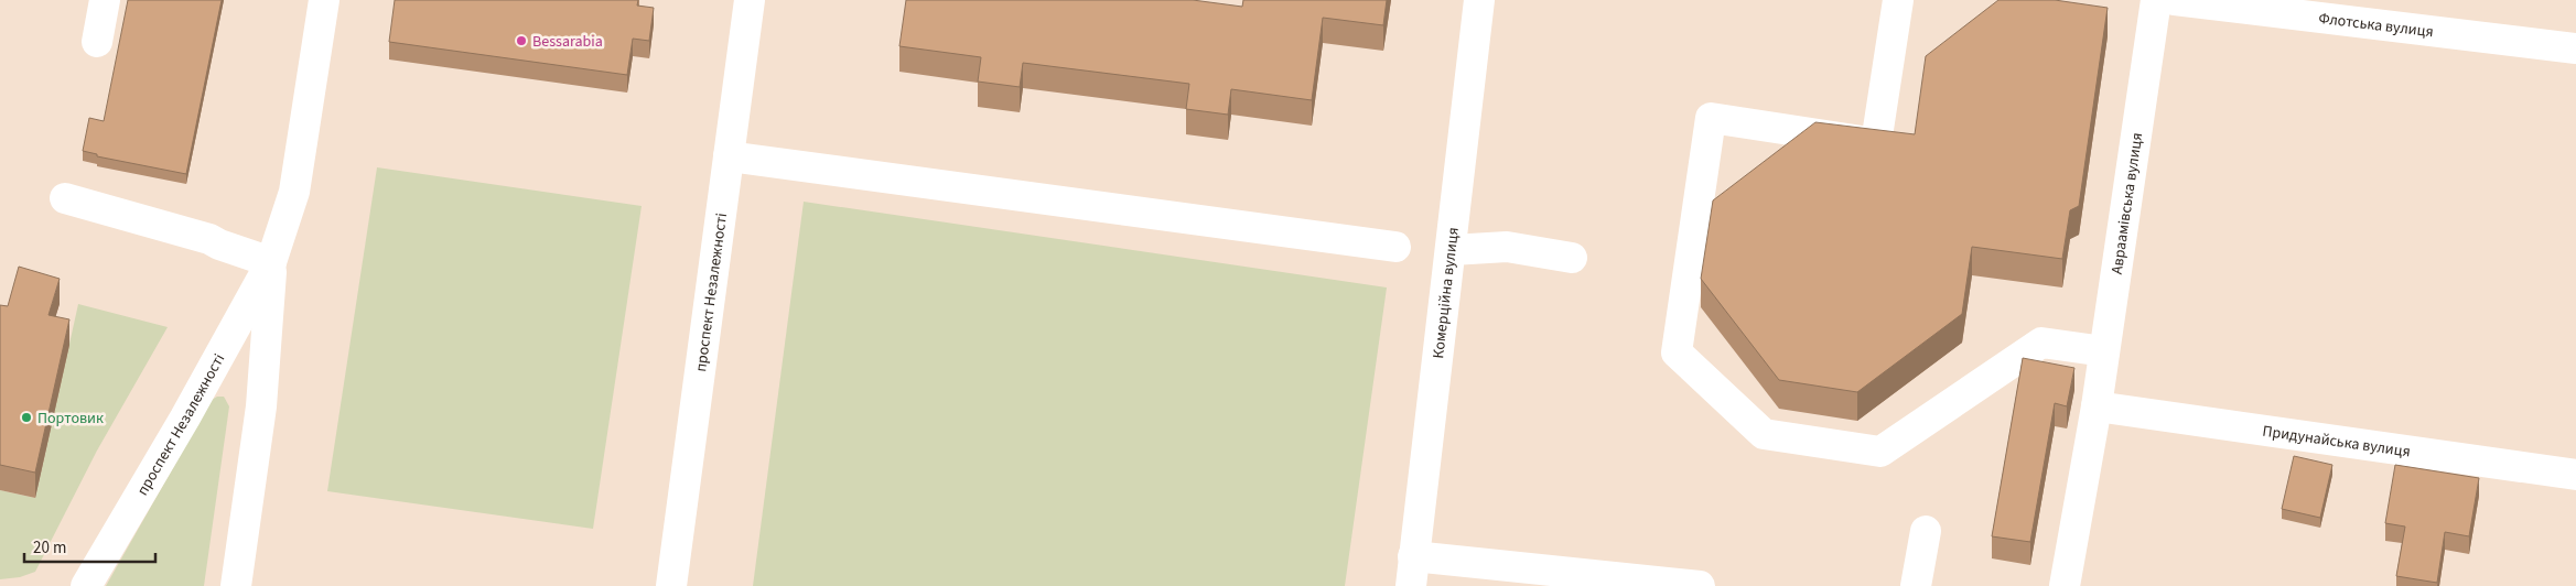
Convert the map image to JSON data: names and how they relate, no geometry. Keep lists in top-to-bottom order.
{
  "streets": {
    "street": [
      "Флотська вулиця",
      "Авраамівська вулиця",
      "проспект Незалежності",
      "Комерційна вулиця",
      "Придунайська вулиця"
    ]
  },
  "crossings": [
    ["Авраамівська вулиця", "Придунайська вулиця"]
  ],
  "places": ["Bessarabia", "Портовик"],
  "scale_bar": "20 m"
}
